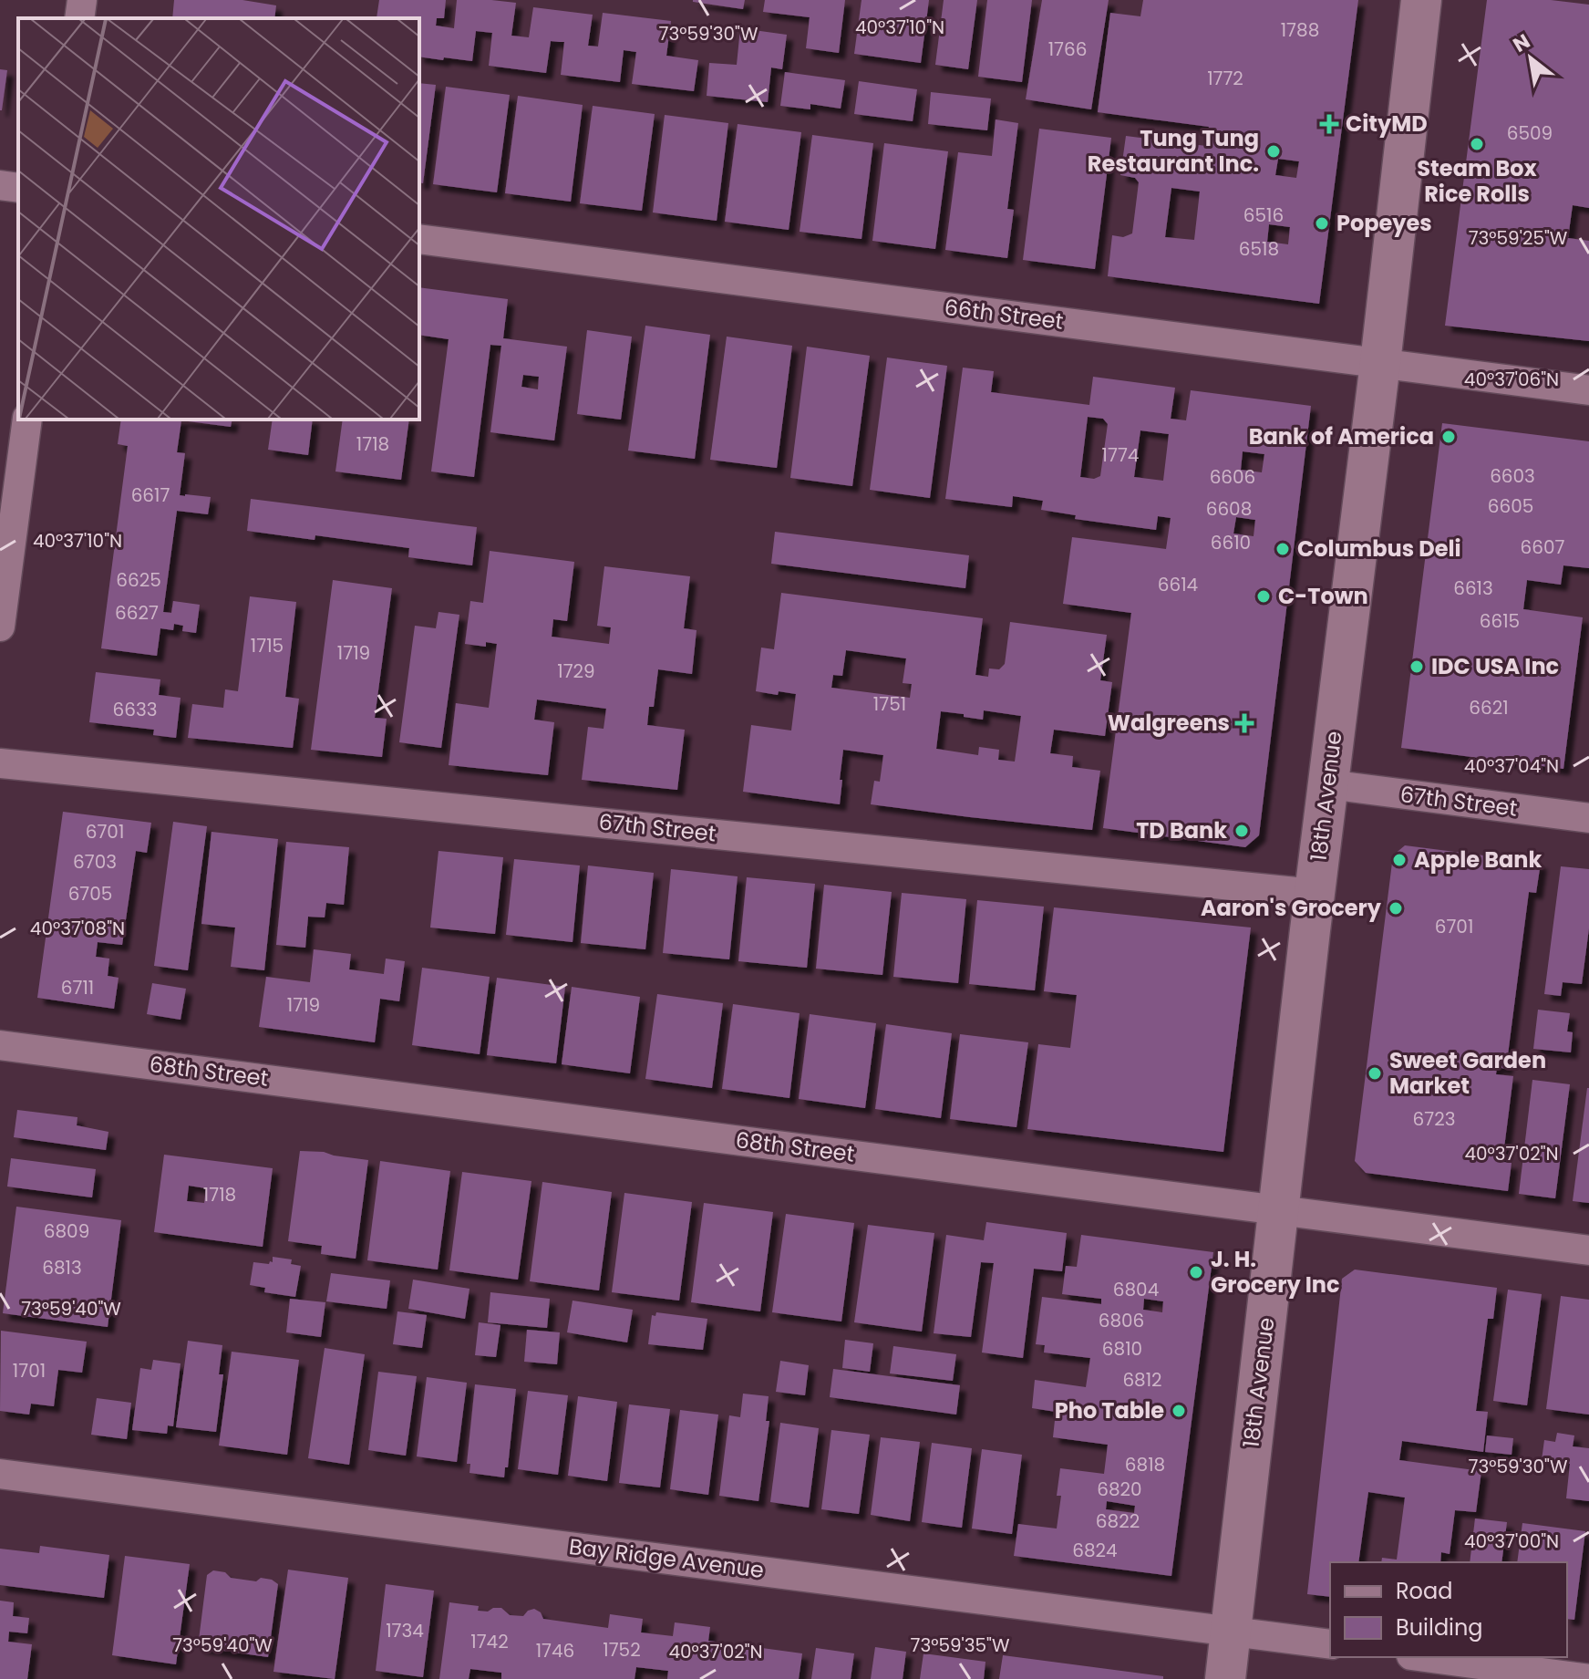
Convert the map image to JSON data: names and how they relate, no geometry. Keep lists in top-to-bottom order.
{
  "streets": {
    "street": [
      "66th Street",
      "18th Avenue",
      "67th Street",
      "68th Street",
      "Bay Ridge Avenue"
    ]
  },
  "crossings": [
    ["66th Street", "18th Avenue"],
    ["18th Avenue", "67th Street"],
    ["18th Avenue", "68th Street"],
    ["18th Avenue", "Bay Ridge Avenue"]
  ],
  "places": {
    "health": ["CityMD", "Walgreens"],
    "other": [
      "Steam Box Rice Rolls",
      "Tung Tung Restaurant Inc.",
      "Popeyes",
      "Bank of America",
      "Columbus Deli",
      "C-Town",
      "IDC USA Inc",
      "TD Bank",
      "Apple Bank",
      "Aaron's Grocery",
      "Sweet Garden Market",
      "J. H. Grocery Inc",
      "Pho Table"
    ]
  },
  "house_numbers": [
    "1788",
    "1766",
    "1772",
    "6509",
    "6516",
    "6518",
    "1718",
    "1774",
    "6603",
    "6606",
    "6617",
    "6605",
    "6608",
    "6610",
    "6607",
    "6625",
    "6614",
    "6613",
    "6627",
    "6615",
    "1715",
    "1719",
    "1729",
    "1751",
    "6621",
    "6633",
    "6701",
    "6703",
    "6705",
    "6701",
    "6711",
    "1719",
    "6723",
    "1718",
    "6809",
    "6813",
    "6804",
    "6806",
    "6810",
    "1701",
    "6812",
    "6818",
    "6820",
    "6822",
    "6824",
    "1734",
    "1742",
    "1752",
    "1746"
  ],
  "legend": ["Road", "Building"],
  "north": "top left",
  "coordinates": [
    "40°37'10\"N",
    "73°59'30\"W",
    "73°59'25\"W",
    "40°37'06\"N",
    "40°37'04\"N",
    "40°37'08\"N",
    "40°37'02\"N",
    "73°59'40\"W",
    "40°37'00\"N",
    "73°59'35\"W"
  ]
}
